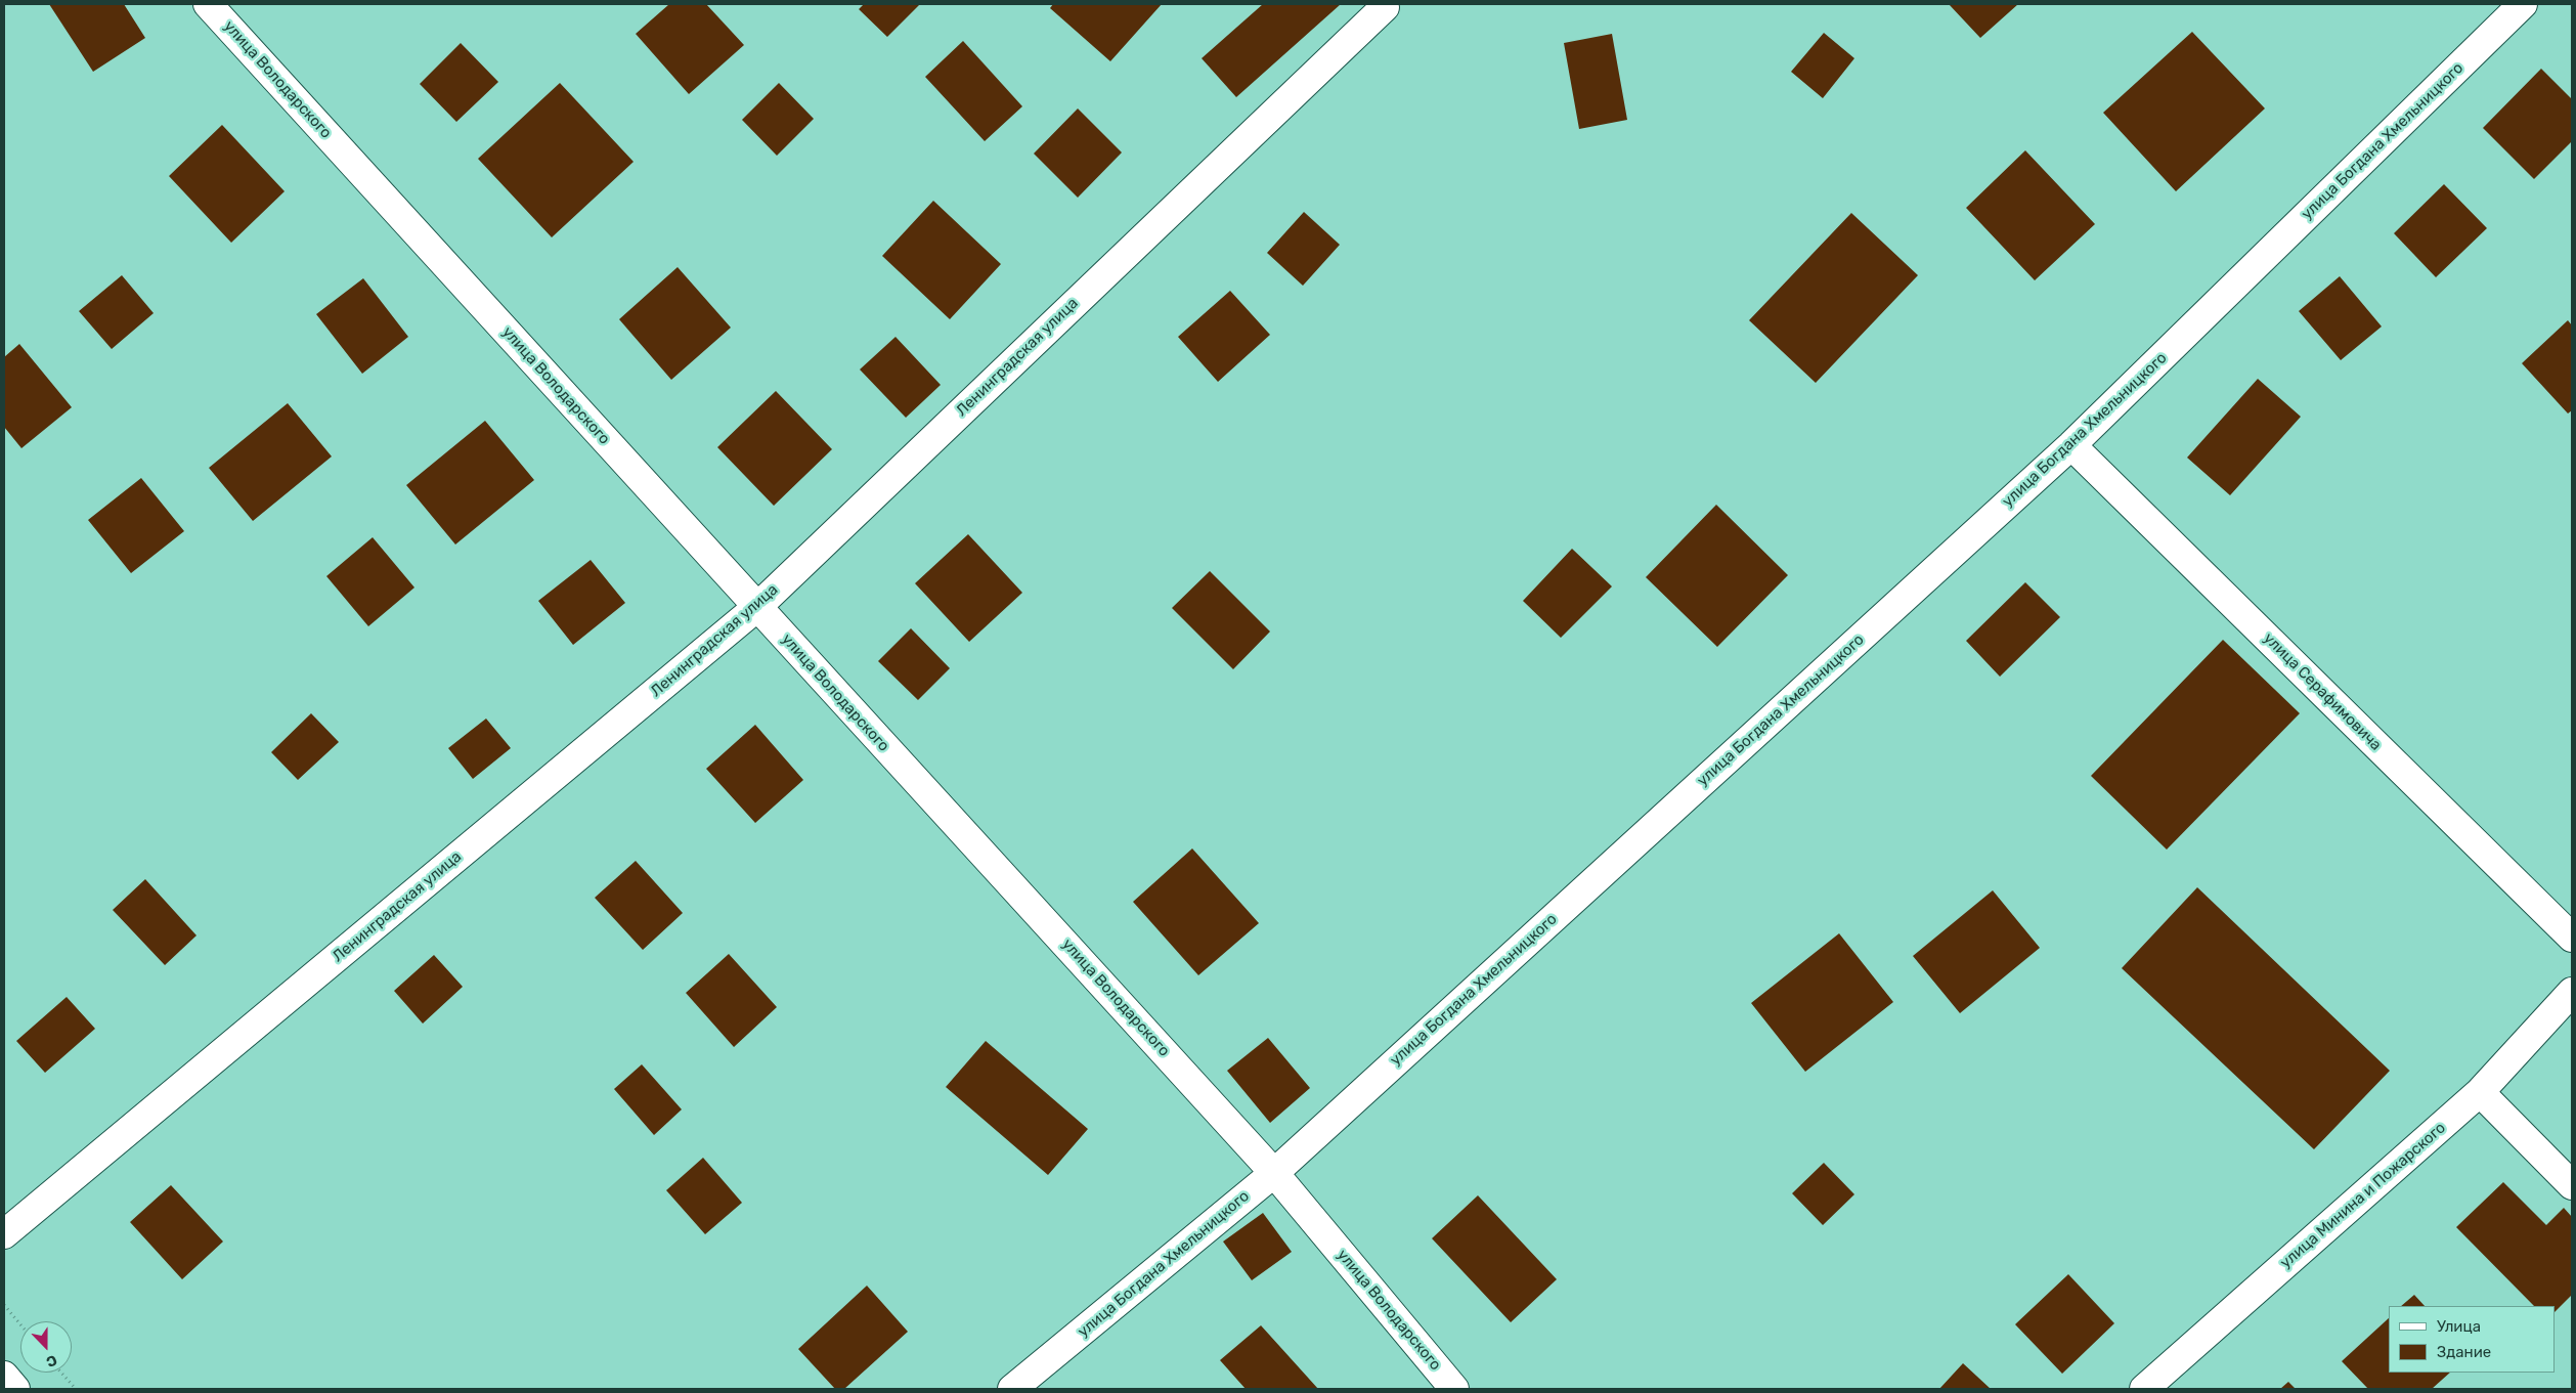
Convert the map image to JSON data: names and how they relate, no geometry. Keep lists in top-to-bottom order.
{
  "streets": {
    "street": [
      "улица Володарского",
      "улица Богдана Хмельницкого",
      "Ленинградская улица",
      "улица Серафимовича",
      "улица Минина и Пожарского"
    ]
  },
  "crossings": [
    ["улица Володарского", "улица Богдана Хмельницкого"],
    ["улица Володарского", "Ленинградская улица"],
    ["улица Богдана Хмельницкого", "улица Серафимовича"]
  ],
  "legend": ["Улица", "Здание"],
  "north": "bottom"
}
